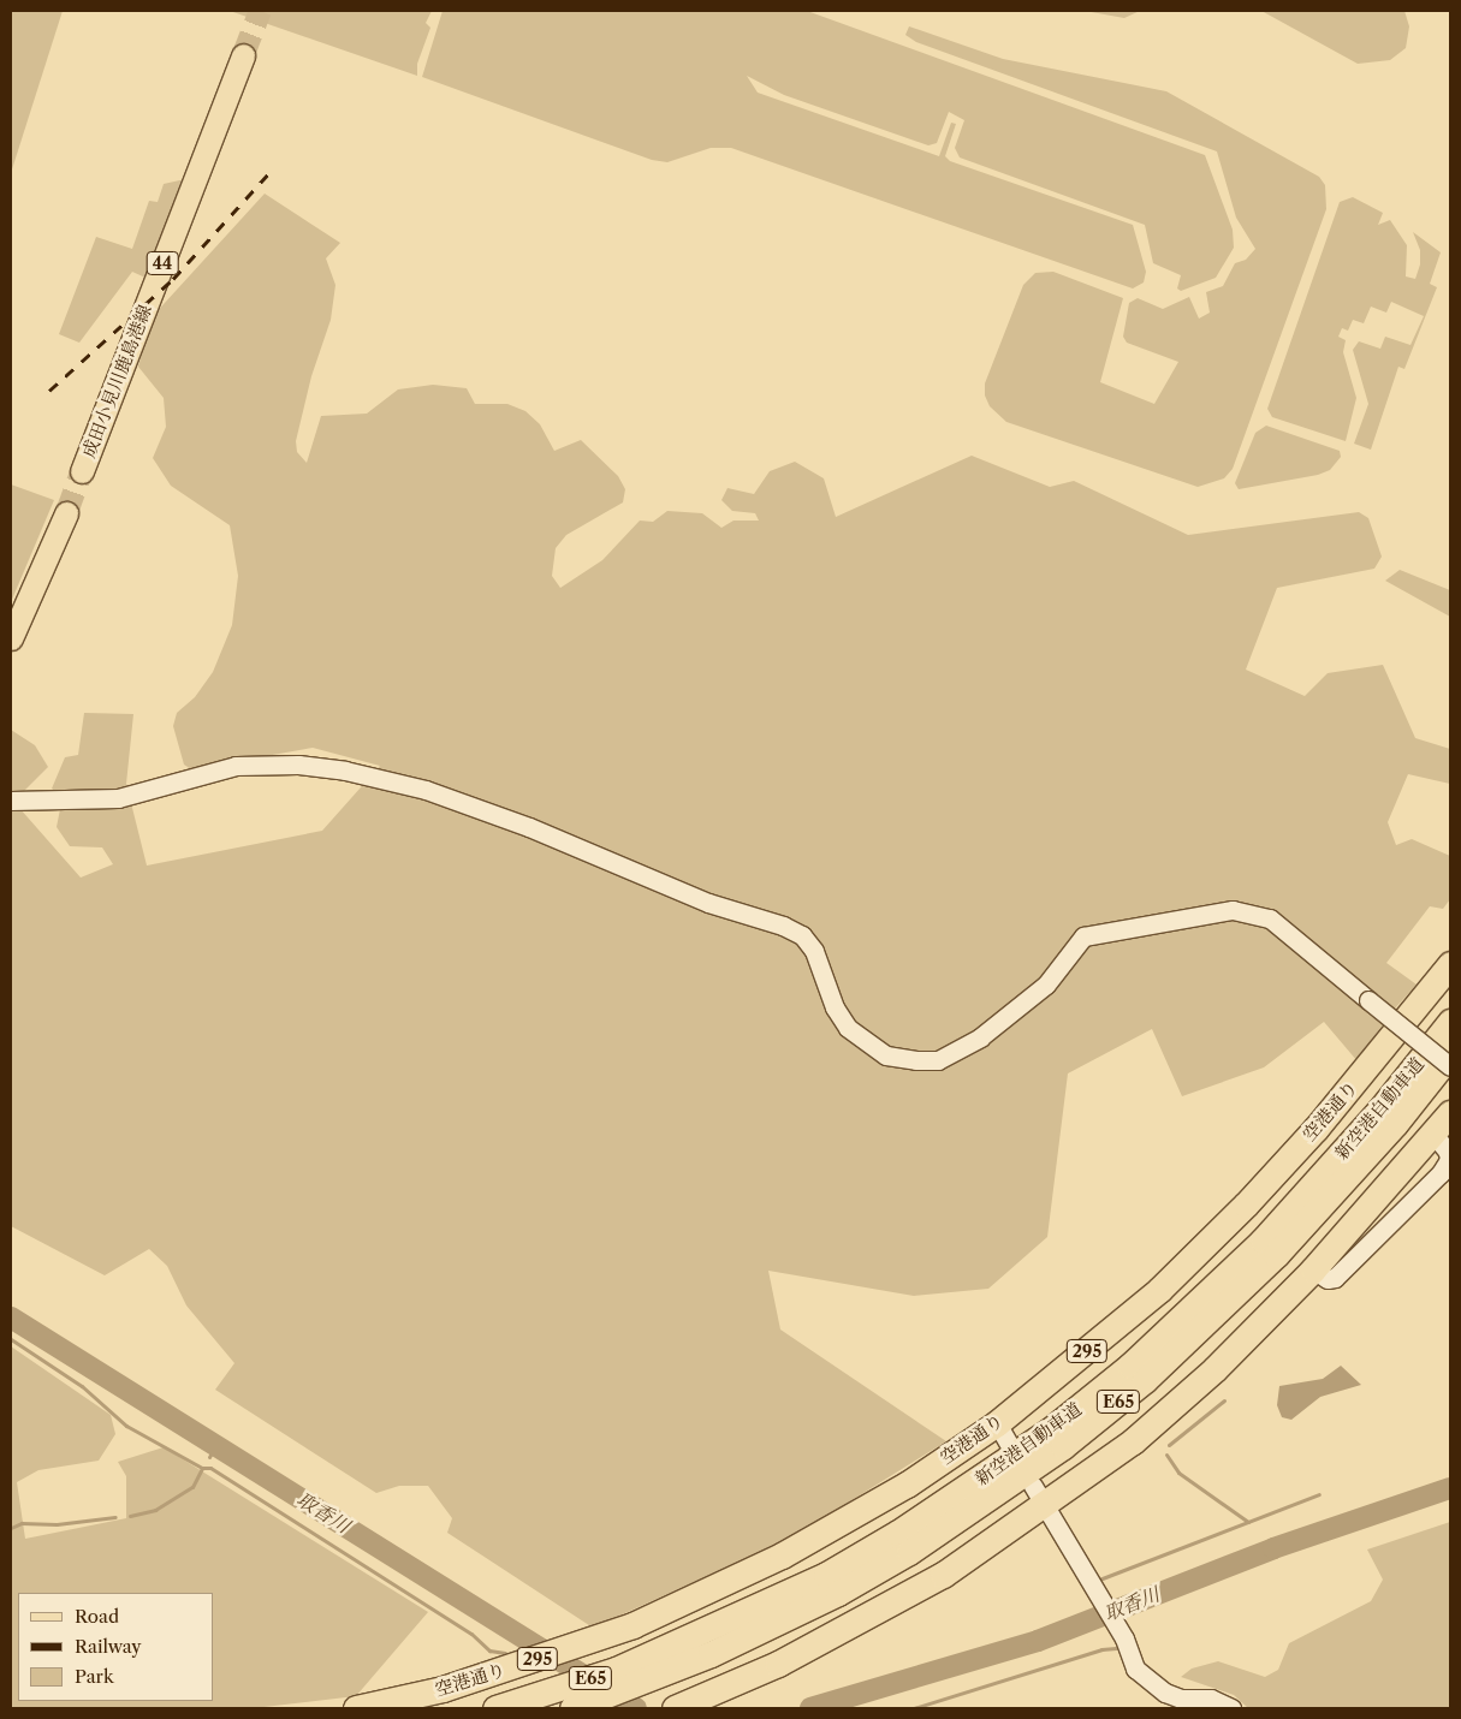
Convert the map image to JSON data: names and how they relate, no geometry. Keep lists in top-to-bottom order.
{
  "streets": {
    "highway": [
      "新空港自動車道",
      "空港通り",
      "295",
      "E65"
    ],
    "main road": ["44", "成田小見川鹿島港線"]
  },
  "water": ["取香川"],
  "legend": ["Road", "Railway", "Park"]
}
